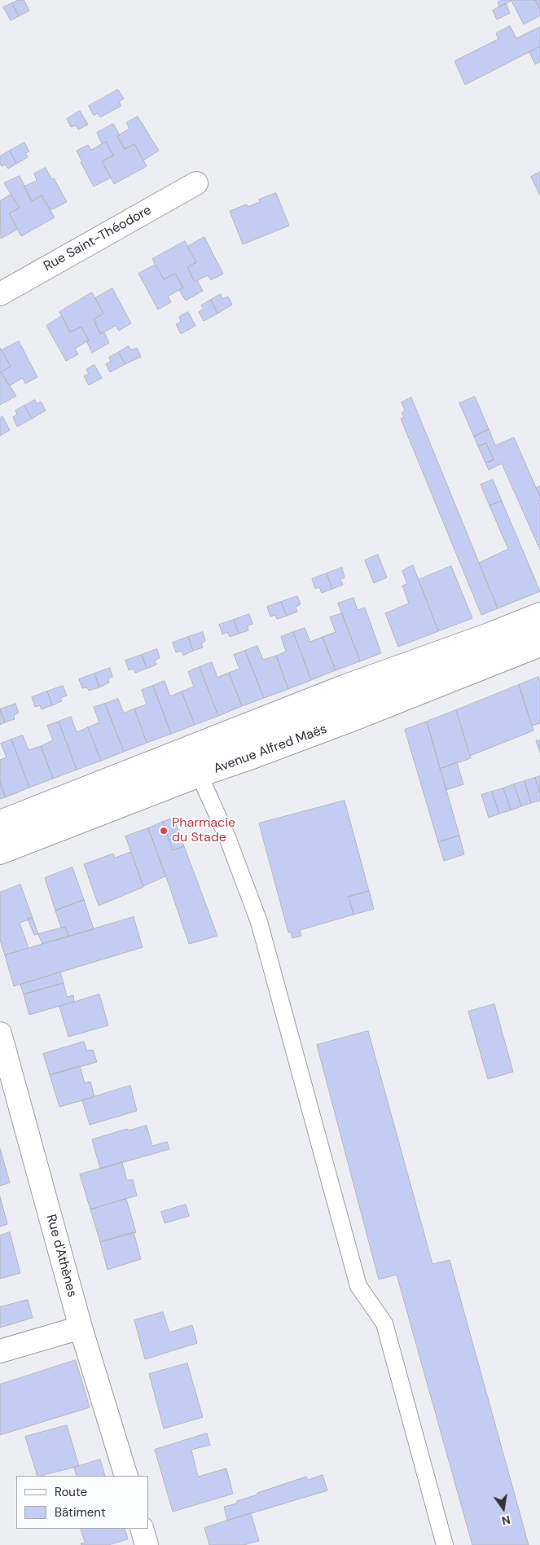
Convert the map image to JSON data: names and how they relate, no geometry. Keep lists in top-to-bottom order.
{
  "streets": {
    "main road": ["Rue Saint-Théodore", "Avenue Alfred Maës", "Rue d'Athènes"]
  },
  "places": ["Pharmacie du Stade"],
  "legend": ["Route", "Bâtiment"],
  "north": "bottom"
}
